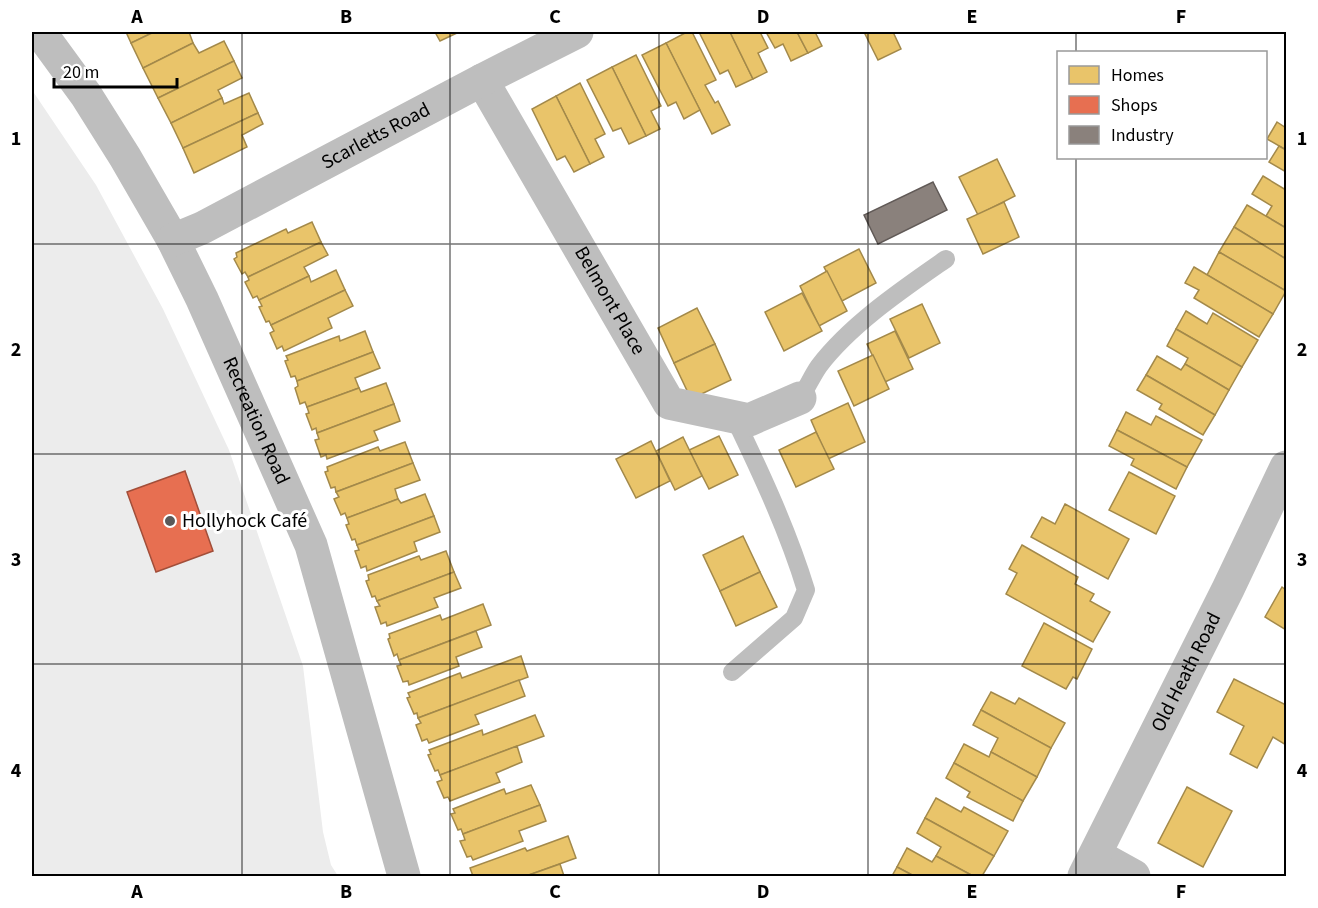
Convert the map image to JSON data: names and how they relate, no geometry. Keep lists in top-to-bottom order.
{
  "streets": {
    "street": [
      "Scarletts Road",
      "Belmont Place",
      "Recreation Road",
      "Old Heath Road"
    ]
  },
  "crossings": [
    ["Scarletts Road", "Belmont Place"],
    ["Scarletts Road", "Recreation Road"]
  ],
  "places": ["Hollyhock Café"],
  "legend": ["Homes", "Shops", "Industry"],
  "scale_bar": "20 m",
  "grid": {
    "columns": [
      "A",
      "B",
      "C",
      "D",
      "E",
      "F"
    ],
    "rows": [
      "1",
      "2",
      "3",
      "4"
    ]
  }
}
